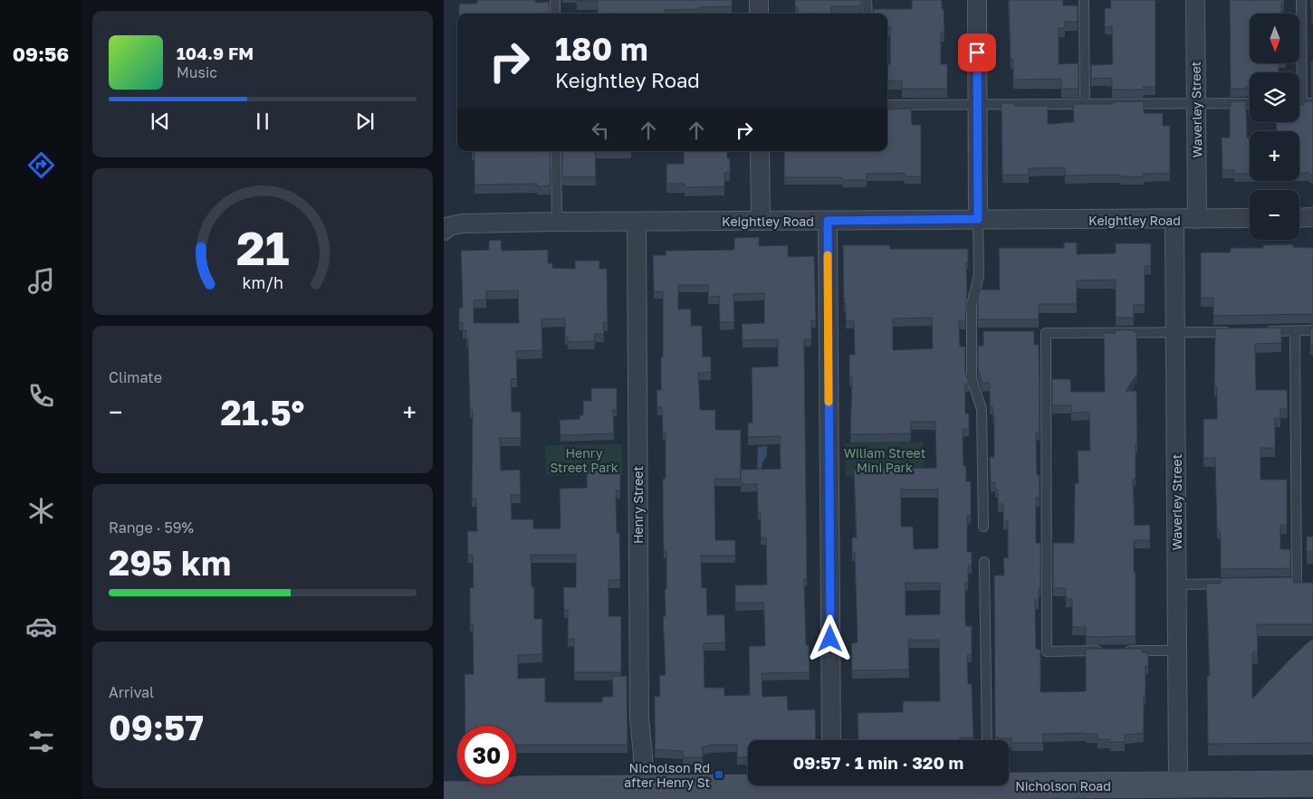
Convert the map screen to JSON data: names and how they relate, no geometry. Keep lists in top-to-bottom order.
{
  "streets": {
    "main road": ["Nicholson Road"],
    "street": ["Waverley Street", "Keightley Road", "Henry Street"]
  },
  "crossings": [
    ["Waverley Street", "Keightley Road"],
    ["Waverley Street", "Nicholson Road"],
    ["Keightley Road", "Henry Street"],
    ["Henry Street", "Nicholson Road"]
  ],
  "parks": ["Henry Street Park", "Wiliam Street Mini Park"],
  "places": {
    "transit": ["Nicholson Rd after Henry St"]
  },
  "north": "bottom",
  "page": {
    "tabs": "09:56",
    "map_buttons": ["+", "−"],
    "turn": ["180 m", "Keightley Road"],
    "song": ["104.9 FM", "Music"],
    "tile": [
      "Climate",
      ["Range · 59%", "295 km"],
      ["Arrival", "09:57"]
    ],
    "heat": ["−", "21.5°", "+"],
    "limit": "30",
    "trip": "09:57 · 1 min · 320 m",
    "gauge": ["21", "km/h"]
  }
}
